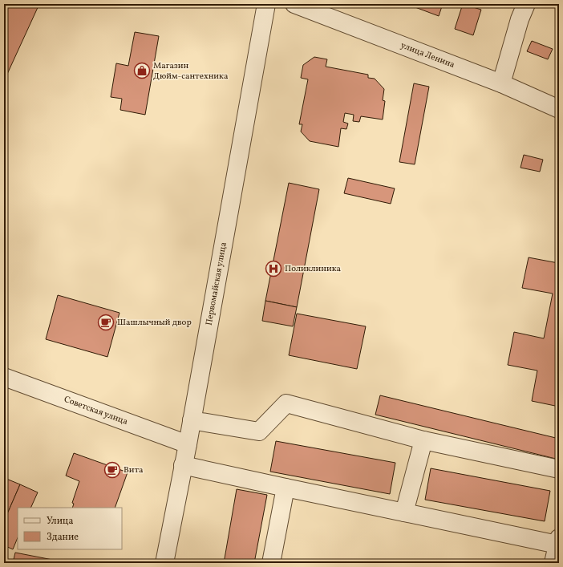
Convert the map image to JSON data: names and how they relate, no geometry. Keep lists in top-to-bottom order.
{
  "streets": {
    "street": ["улица Ленина", "Первомайская улица", "Советская улица"]
  },
  "crossings": [
    ["Первомайская улица", "Советская улица"]
  ],
  "places": {
    "shop": ["Магазин Дюйм-сантехника"],
    "hospital": ["Поликлиника"],
    "cafe": ["Шашлычный двор", "Вита"]
  },
  "legend": ["Улица", "Здание"]
}
